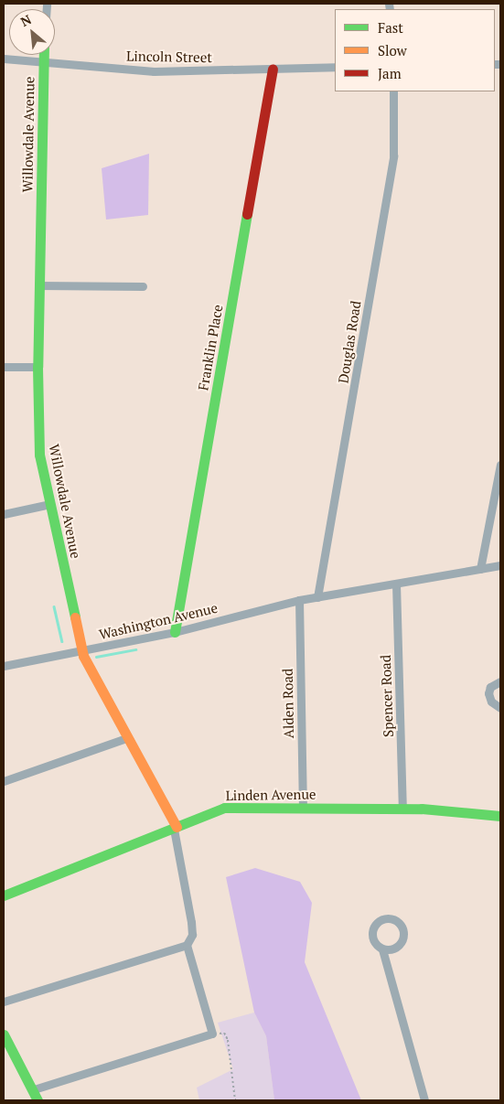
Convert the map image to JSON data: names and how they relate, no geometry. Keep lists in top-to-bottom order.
{
  "streets": {
    "street": [
      "Lincoln Street",
      "Willowdale Avenue",
      "Douglas Road",
      "Franklin Place",
      "Washington Avenue",
      "Spencer Road",
      "Alden Road",
      "Linden Avenue"
    ]
  },
  "crossings": [
    ["Lincoln Street", "Willowdale Avenue"],
    ["Lincoln Street", "Franklin Place"],
    ["Willowdale Avenue", "Washington Avenue"],
    ["Willowdale Avenue", "Linden Avenue"],
    ["Douglas Road", "Washington Avenue"],
    ["Franklin Place", "Washington Avenue"],
    ["Washington Avenue", "Spencer Road"],
    ["Washington Avenue", "Alden Road"],
    ["Spencer Road", "Linden Avenue"],
    ["Alden Road", "Linden Avenue"]
  ],
  "legend": ["Fast", "Slow", "Jam"],
  "north": "top left"
}
